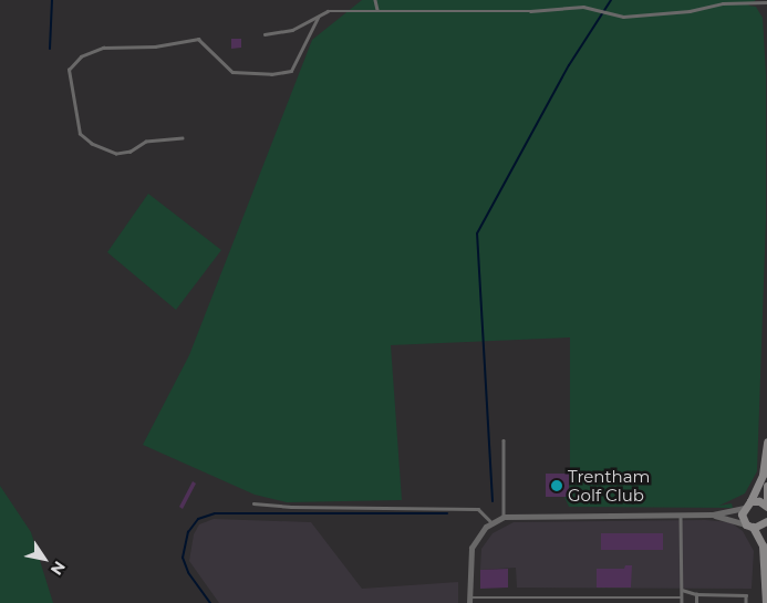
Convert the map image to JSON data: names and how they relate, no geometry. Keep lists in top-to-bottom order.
{
  "places": ["Trentham Golf Club"],
  "north": "bottom right"
}
